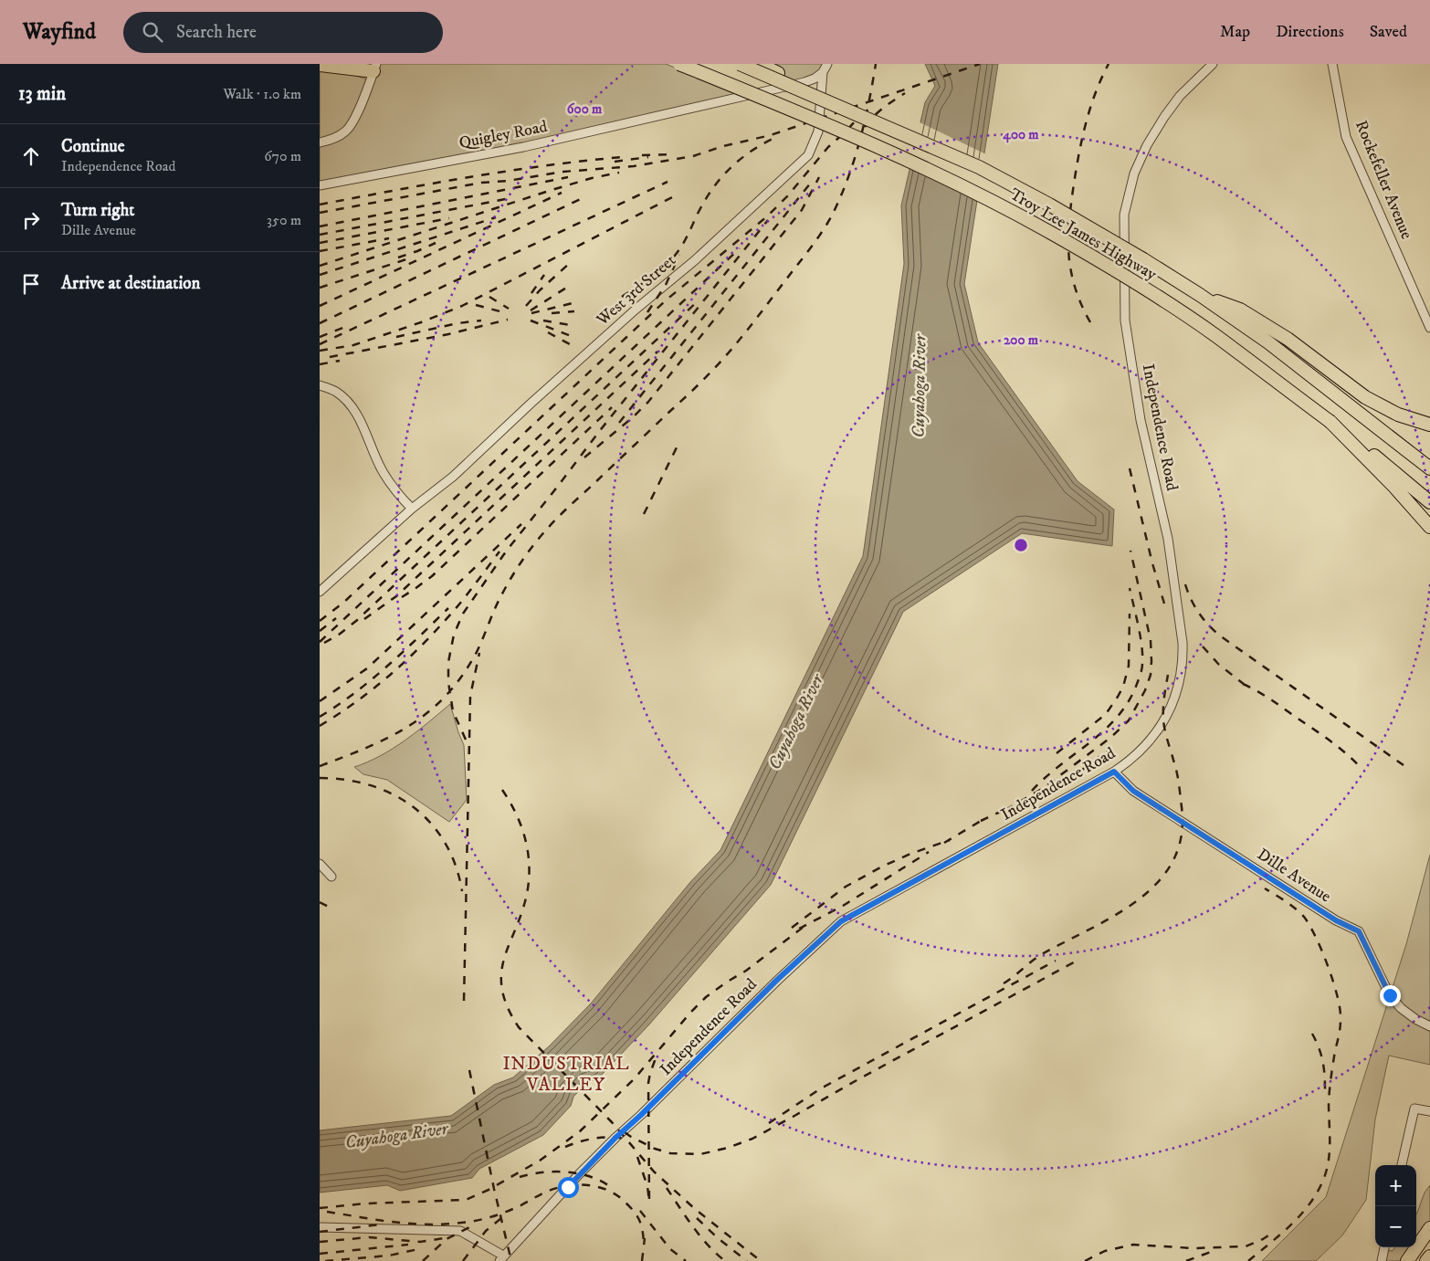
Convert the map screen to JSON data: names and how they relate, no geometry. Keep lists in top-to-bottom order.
{
  "streets": {
    "highway": ["Troy Lee James Highway"],
    "street": [
      "Quigley Road",
      "Rockefeller Avenue",
      "West 3rd Street",
      "Independence Road",
      "Dille Avenue"
    ]
  },
  "crossings": [
    ["Quigley Road", "West 3rd Street"],
    ["Independence Road", "Dille Avenue"]
  ],
  "districts": ["INDUSTRIAL VALLEY"],
  "water": ["Cuyahoga River"],
  "page": {
    "header": "Wayfind",
    "search": "Search here",
    "nav": ["Map", "Directions", "Saved"],
    "heading": ["13 min", "Walk · 1.0 km"],
    "list": [
      ["Continue", "Independence Road", "670 m"],
      ["Turn right", "Dille Avenue", "350 m"],
      "Arrive at destination"
    ],
    "map_buttons": ["+", "−"]
  },
  "rings": ["600 m", "400 m", "200 m"]
}
